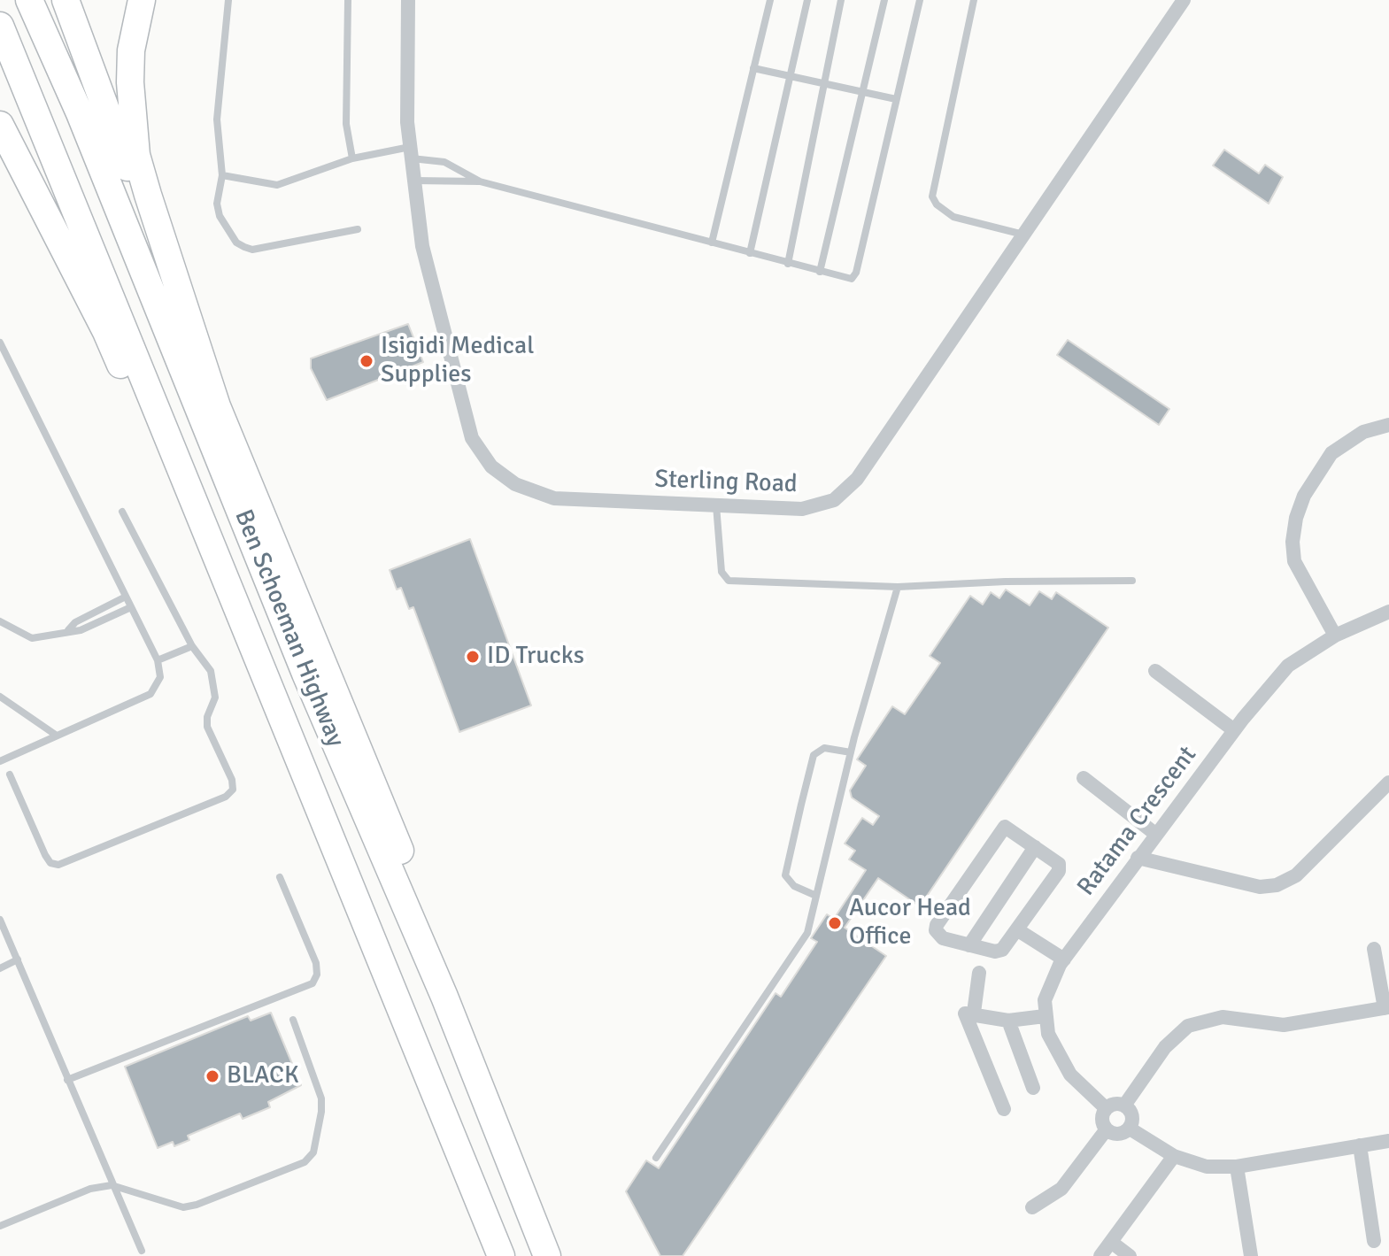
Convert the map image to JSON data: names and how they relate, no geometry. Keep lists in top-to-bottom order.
{
  "streets": {
    "highway": ["Ben Schoeman Highway"],
    "street": ["Sterling Road", "Ratama Crescent"]
  },
  "places": [
    "Isigidi Medical Supplies",
    "ID Trucks",
    "Aucor Head Office",
    "BLACK"
  ]
}
